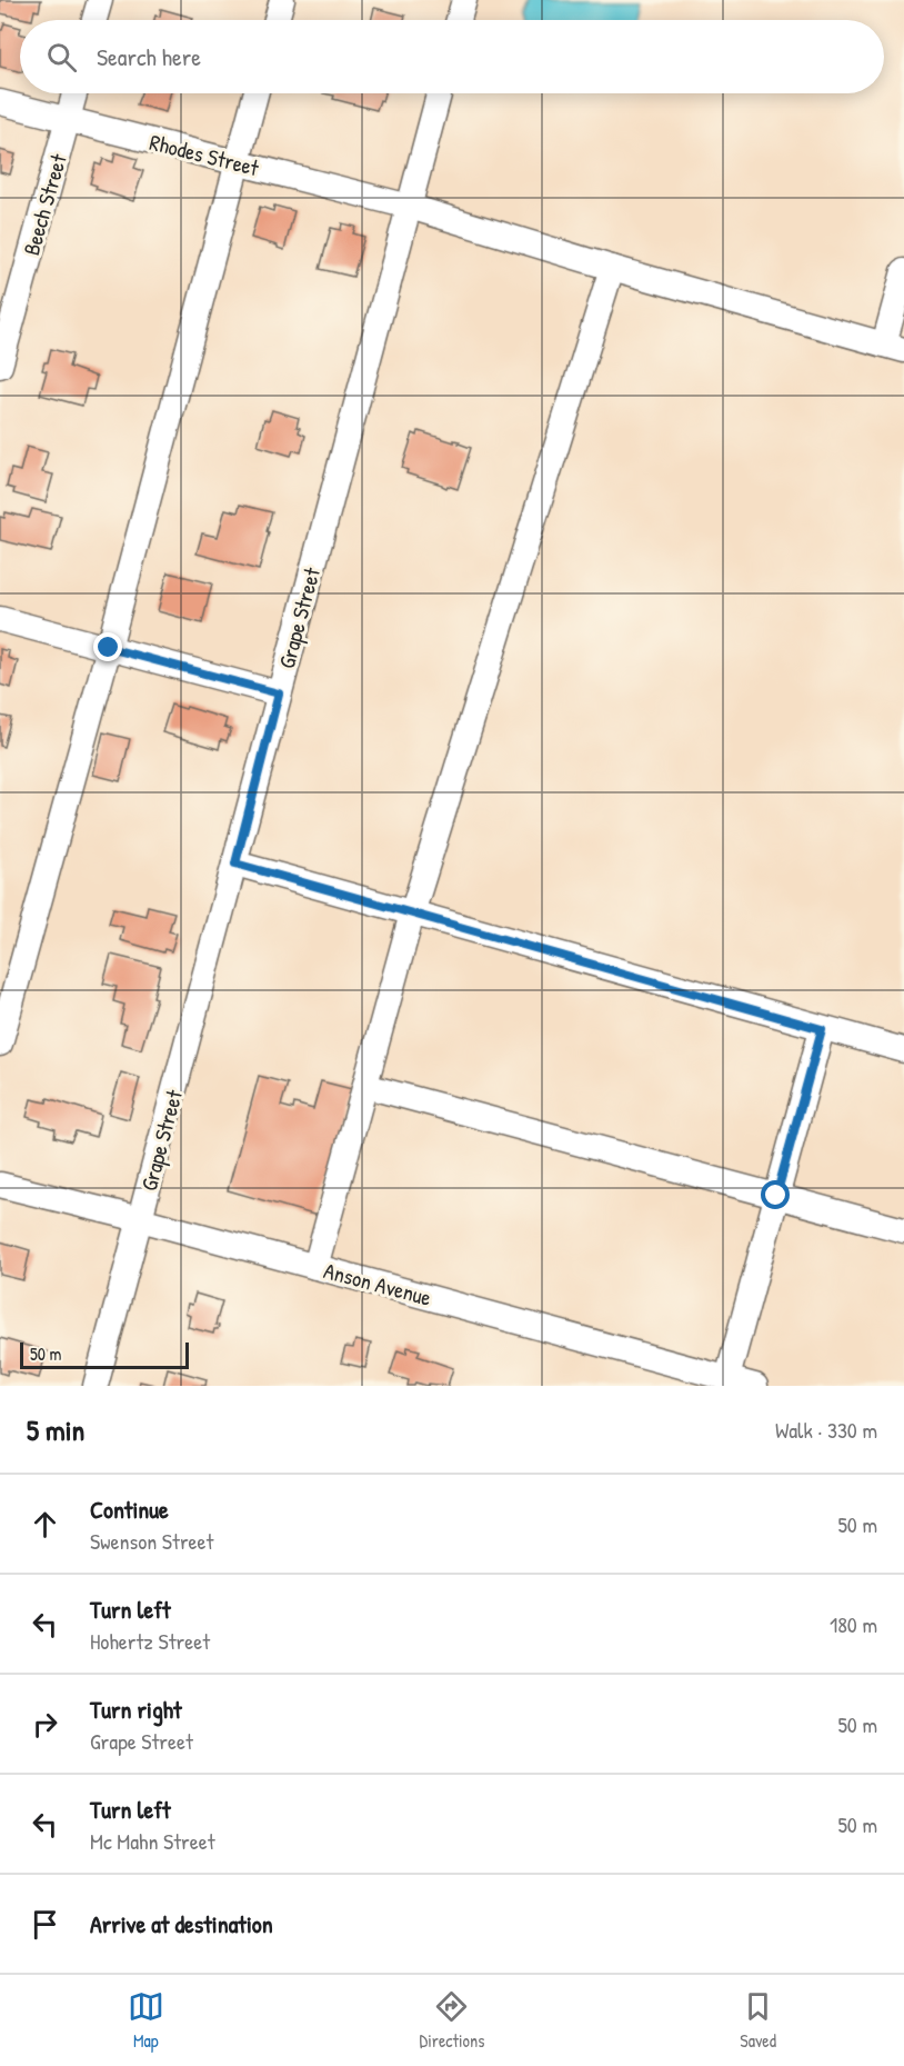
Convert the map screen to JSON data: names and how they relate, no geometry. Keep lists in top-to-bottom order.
{
  "streets": {
    "street": [
      "Rhodes Street",
      "Beech Street",
      "Grape Street",
      "Anson Avenue"
    ]
  },
  "crossings": [
    ["Rhodes Street", "Beech Street"],
    ["Rhodes Street", "Grape Street"],
    ["Grape Street", "Anson Avenue"]
  ],
  "scale_bar": "50 m",
  "page": {
    "search": "Search here",
    "scale": "50 m",
    "heading": ["5 min", "Walk · 330 m"],
    "list": [
      ["Continue", "Swenson Street", "50 m"],
      ["Turn left", "Hohertz Street", "180 m"],
      ["Turn right", "Grape Street", "50 m"],
      ["Turn left", "Mc Mahn Street", "50 m"],
      "Arrive at destination"
    ],
    "nav": ["Map", "Directions", "Saved"]
  }
}
